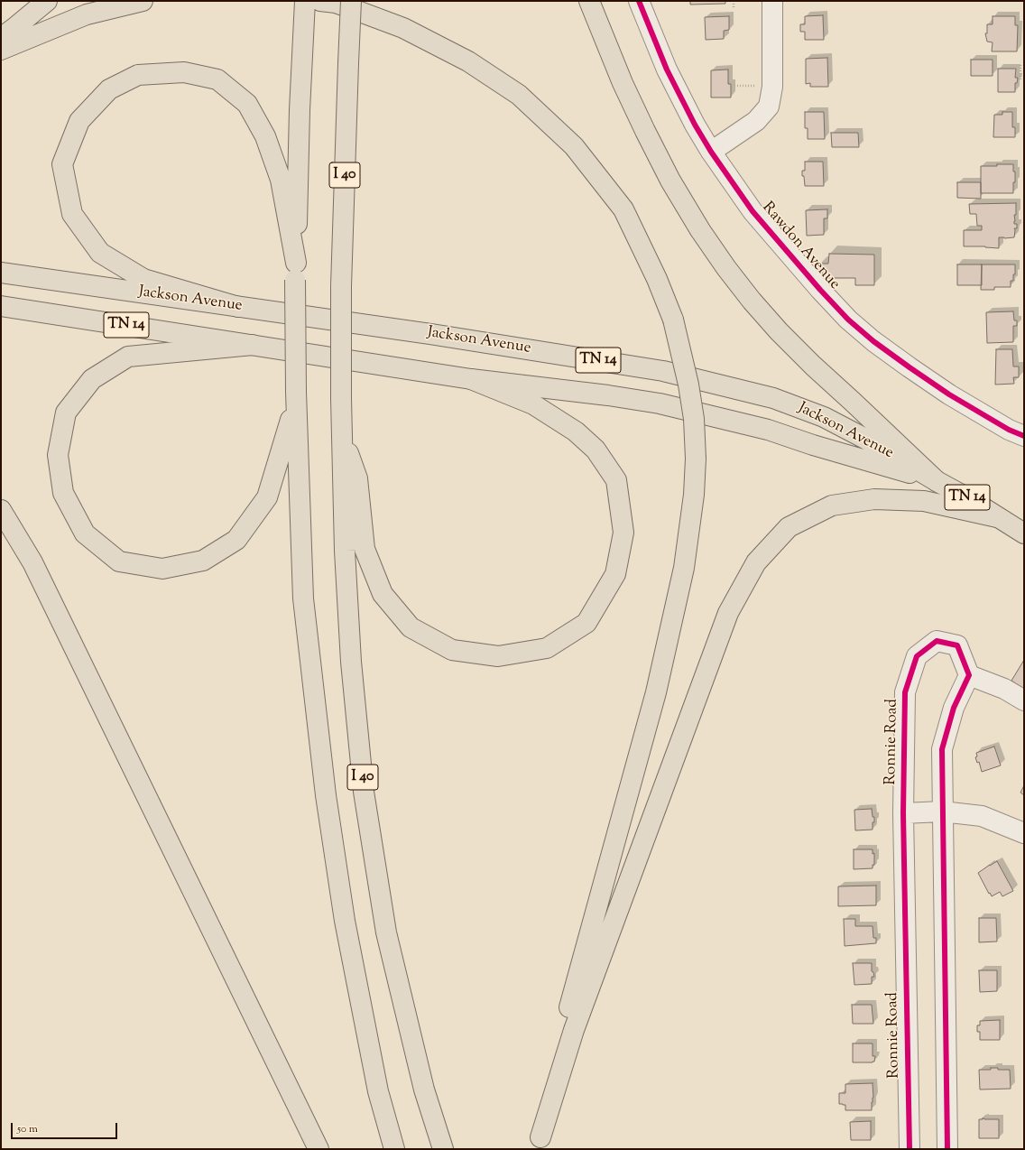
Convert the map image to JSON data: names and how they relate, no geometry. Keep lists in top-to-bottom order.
{
  "streets": {
    "main road": ["I 40", "Jackson Avenue", "TN 14"],
    "street": ["Rawdon Avenue", "Ronnie Road"]
  },
  "scale_bar": "50 m"
}
